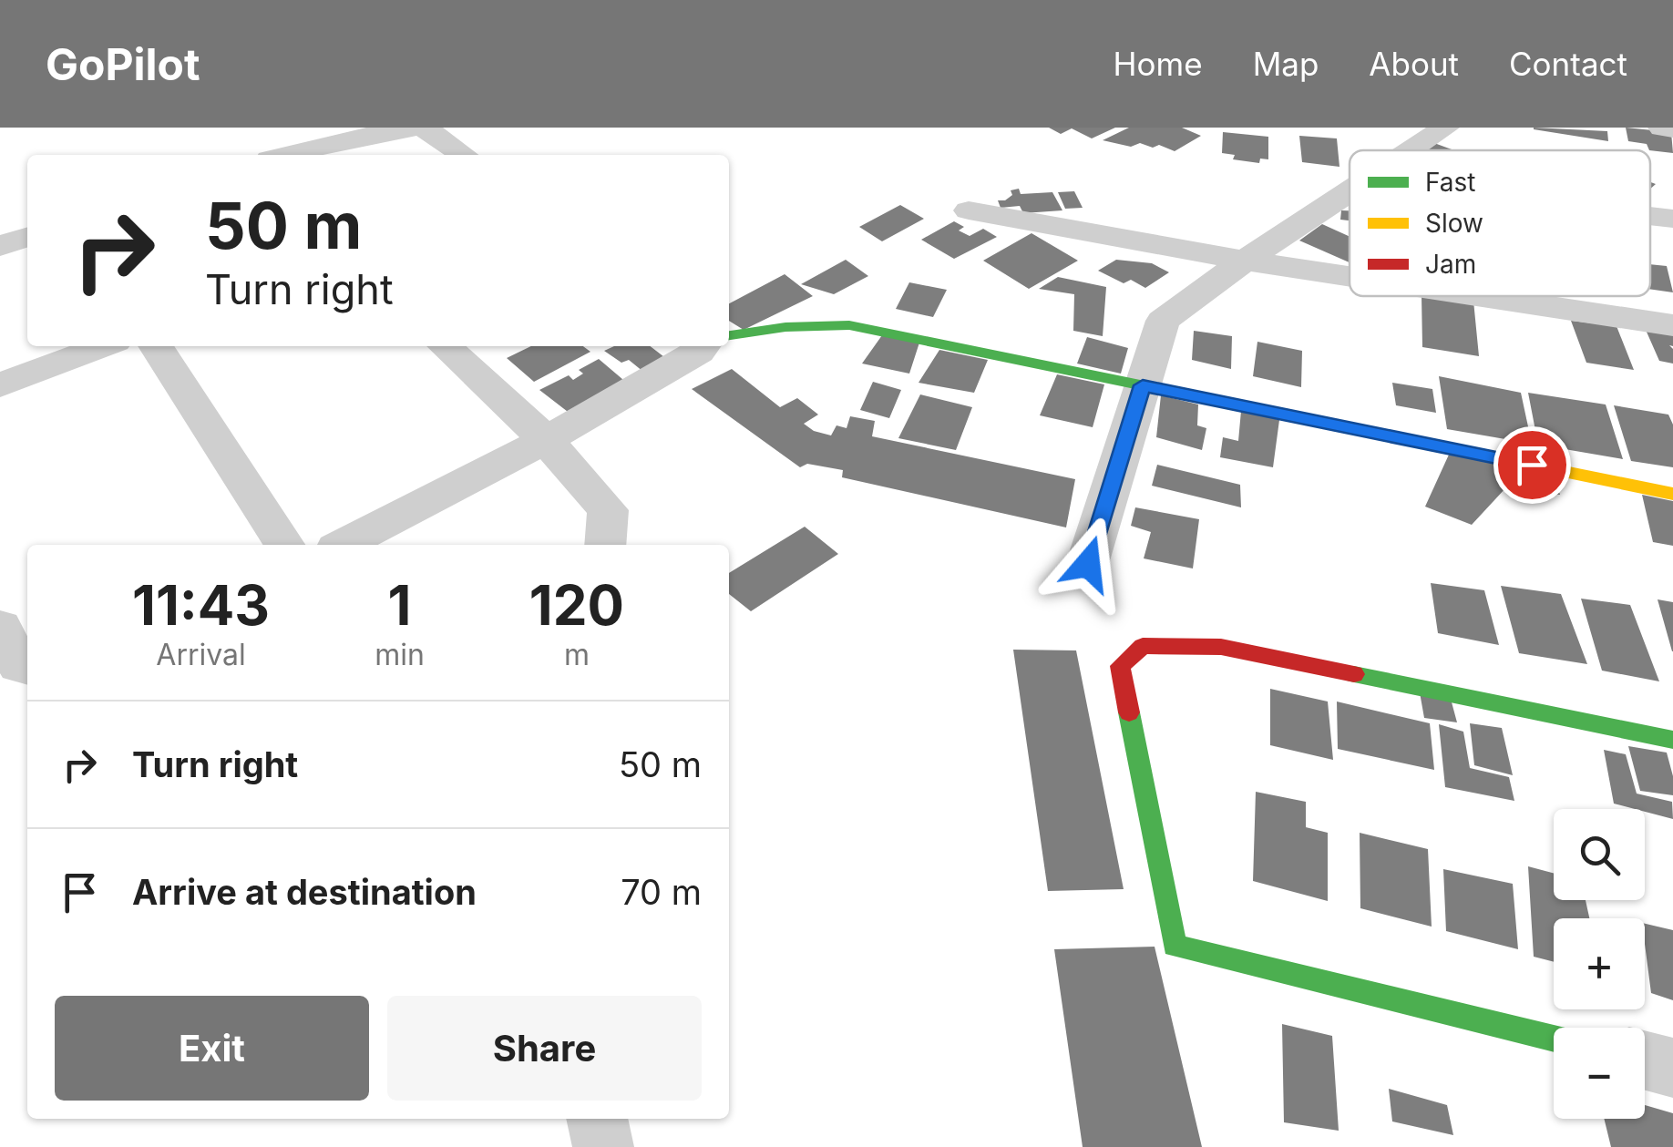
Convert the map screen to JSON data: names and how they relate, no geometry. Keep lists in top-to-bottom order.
{
  "legend": ["Fast", "Slow", "Jam"],
  "page": {
    "header": "GoPilot",
    "nav": [
      "Home",
      "Map",
      "About",
      "Contact"
    ],
    "turn": ["50 m", "Turn right"],
    "eta": [
      "11:43",
      "Arrival",
      "1",
      "min",
      "120",
      "m"
    ],
    "list": [
      {
        "name": "Turn right",
        "value": "50 m"
      },
      {
        "name": "Arrive at destination",
        "value": "70 m"
      }
    ],
    "map_buttons": ["+", "−"],
    "buttons": ["Exit", "Share"]
  }
}
